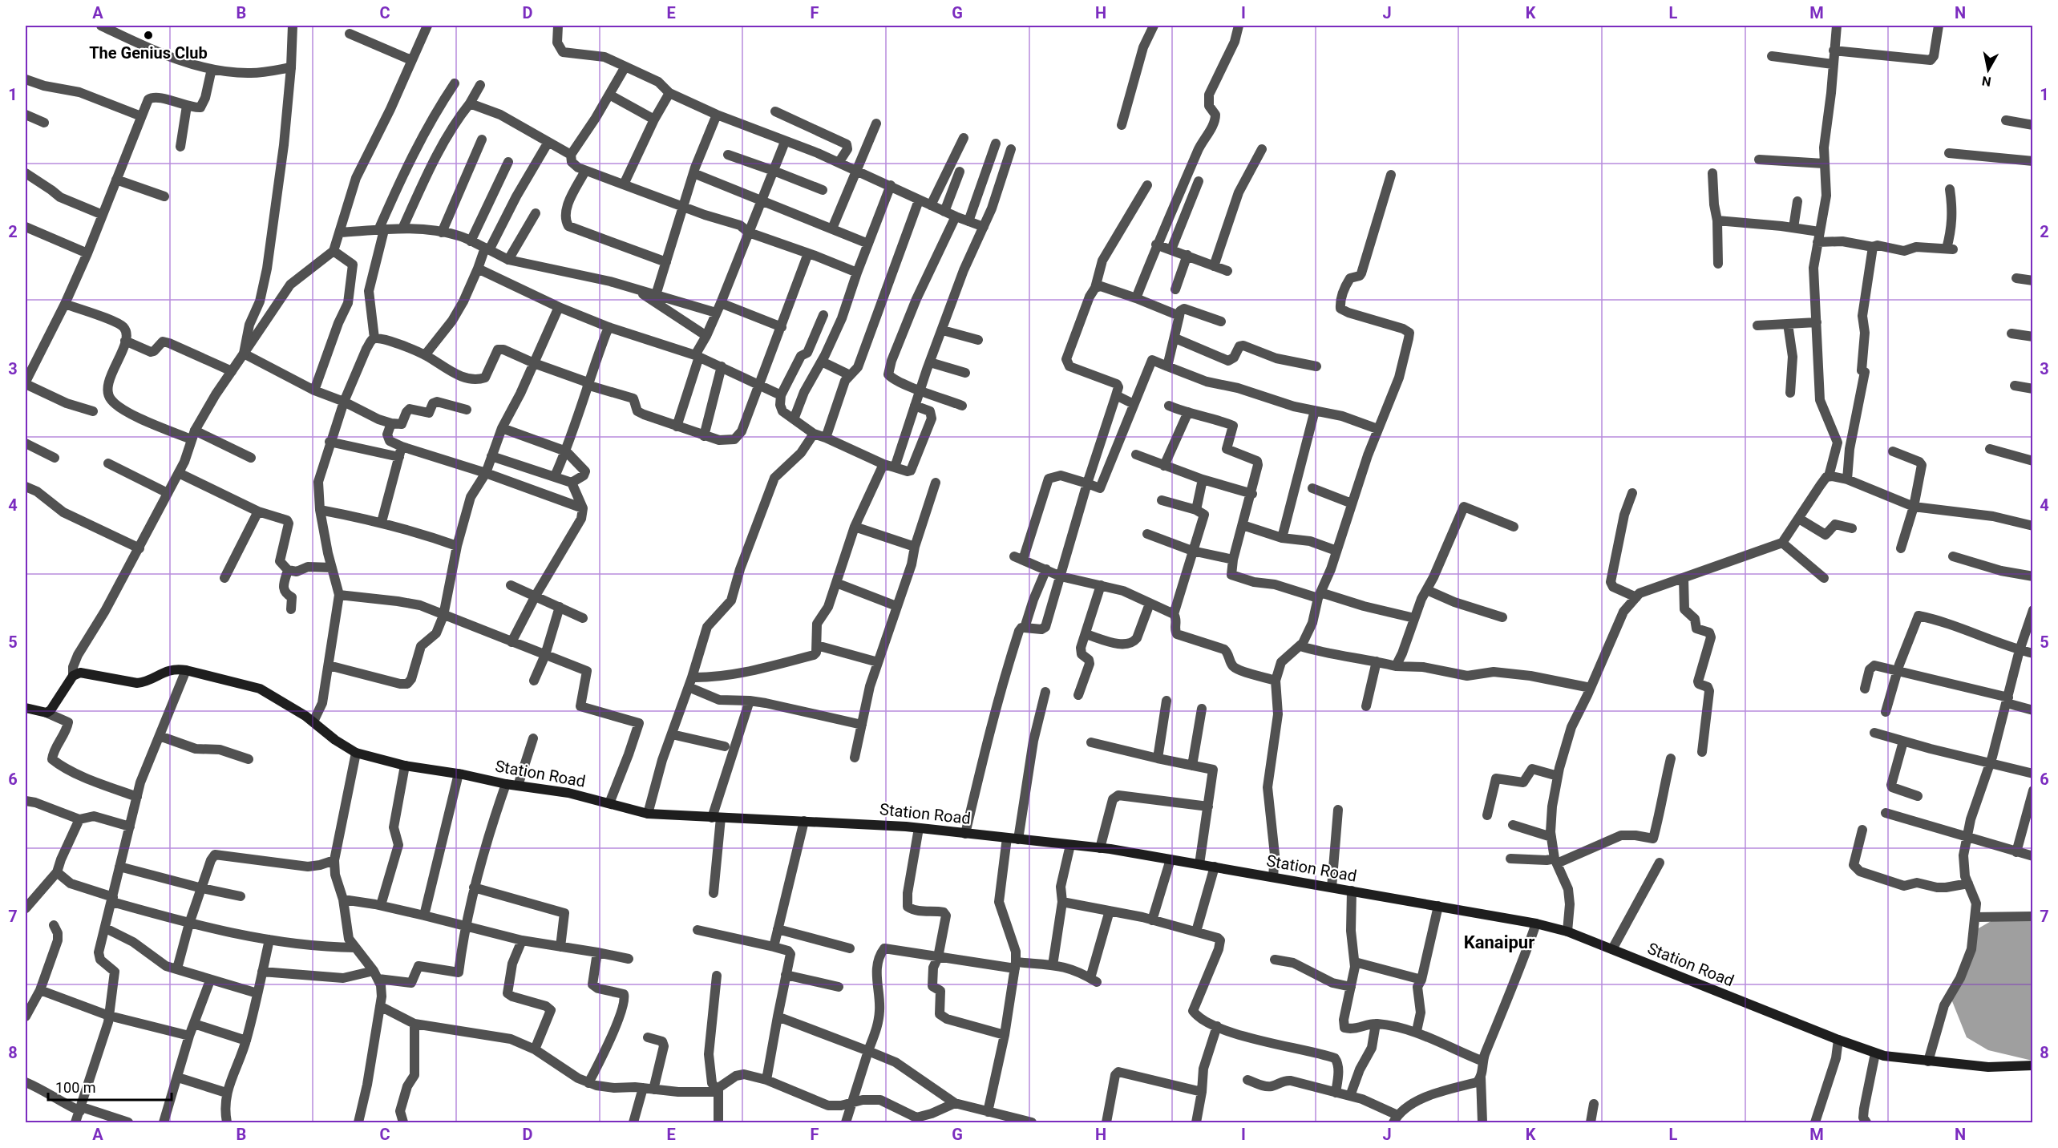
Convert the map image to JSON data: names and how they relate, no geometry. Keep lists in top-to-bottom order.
{
  "streets": {
    "main road": ["Station Road"]
  },
  "districts": ["Kanaipur"],
  "places": ["The Genius Club"],
  "scale_bar": "100 m",
  "north": "bottom",
  "grid": {
    "columns": [
      "A",
      "B",
      "C",
      "D",
      "E",
      "F",
      "G",
      "H",
      "I",
      "J",
      "K",
      "L",
      "M",
      "N"
    ],
    "rows": [
      "1",
      "2",
      "3",
      "4",
      "5",
      "6",
      "7",
      "8"
    ]
  }
}
